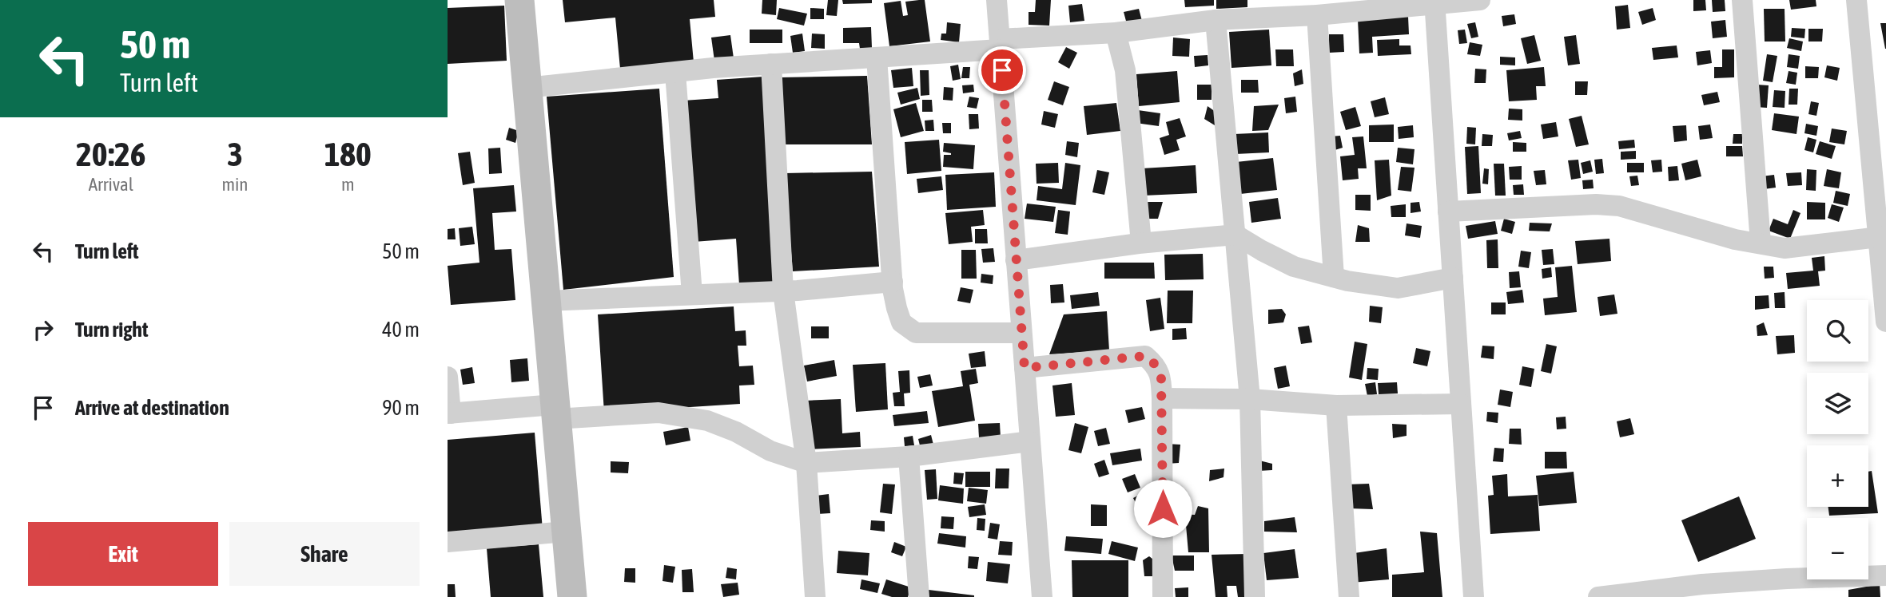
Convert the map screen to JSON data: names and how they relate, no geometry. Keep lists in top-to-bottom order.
{
  "page": {
    "turn": ["50 m", "Turn left"],
    "eta": [
      "20:26",
      "Arrival",
      "3",
      "min",
      "180",
      "m"
    ],
    "list": [
      {
        "name": "Turn left",
        "value": "50 m"
      },
      {
        "name": "Turn right",
        "value": "40 m"
      },
      {
        "name": "Arrive at destination",
        "value": "90 m"
      }
    ],
    "map_buttons": ["+", "−"],
    "buttons": ["Exit", "Share"]
  }
}
